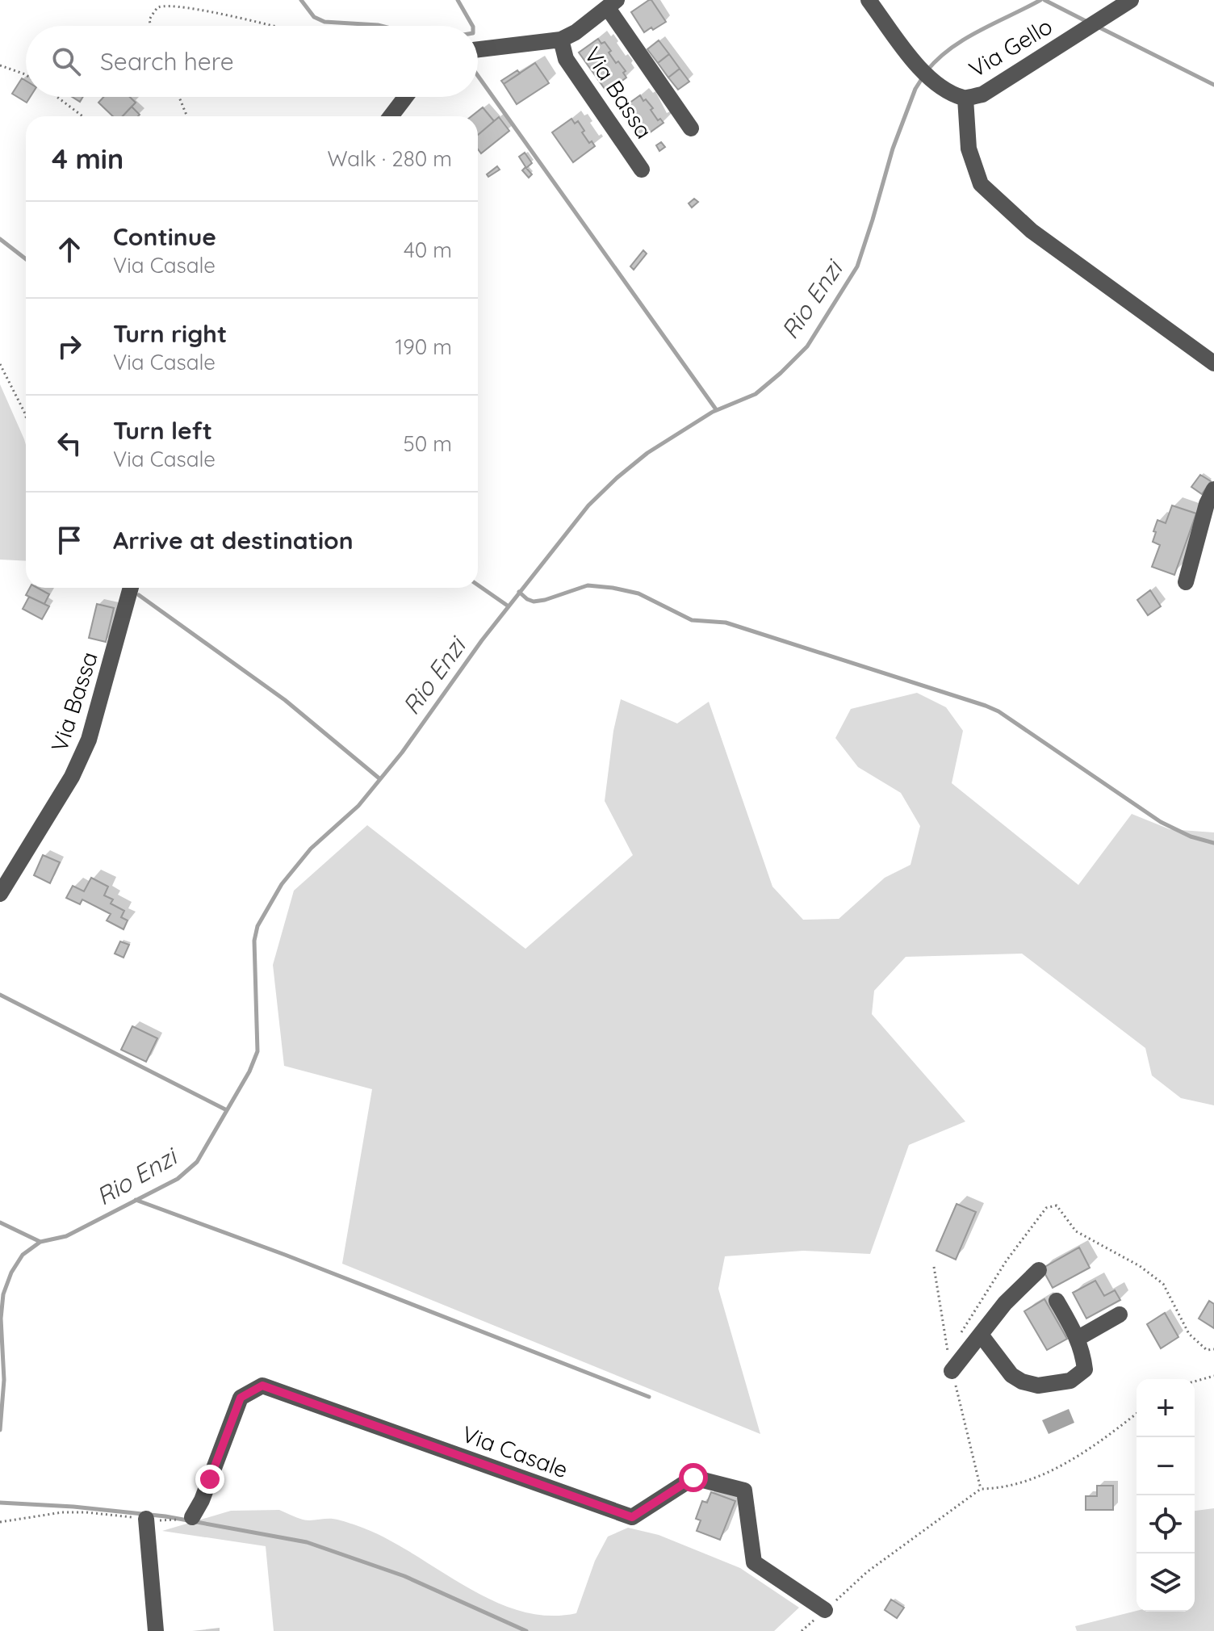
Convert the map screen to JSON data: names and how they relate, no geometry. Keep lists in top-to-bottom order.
{
  "streets": {
    "street": ["Via Gello", "Via Bassa", "Via Casale"]
  },
  "water": ["Rio Enzi"],
  "page": {
    "search": "Search here",
    "heading": ["4 min", "Walk · 280 m"],
    "list": [
      ["Continue", "Via Casale", "40 m"],
      ["Turn right", "Via Casale", "190 m"],
      ["Turn left", "Via Casale", "50 m"],
      "Arrive at destination"
    ],
    "map_buttons": ["+", "−"]
  }
}
